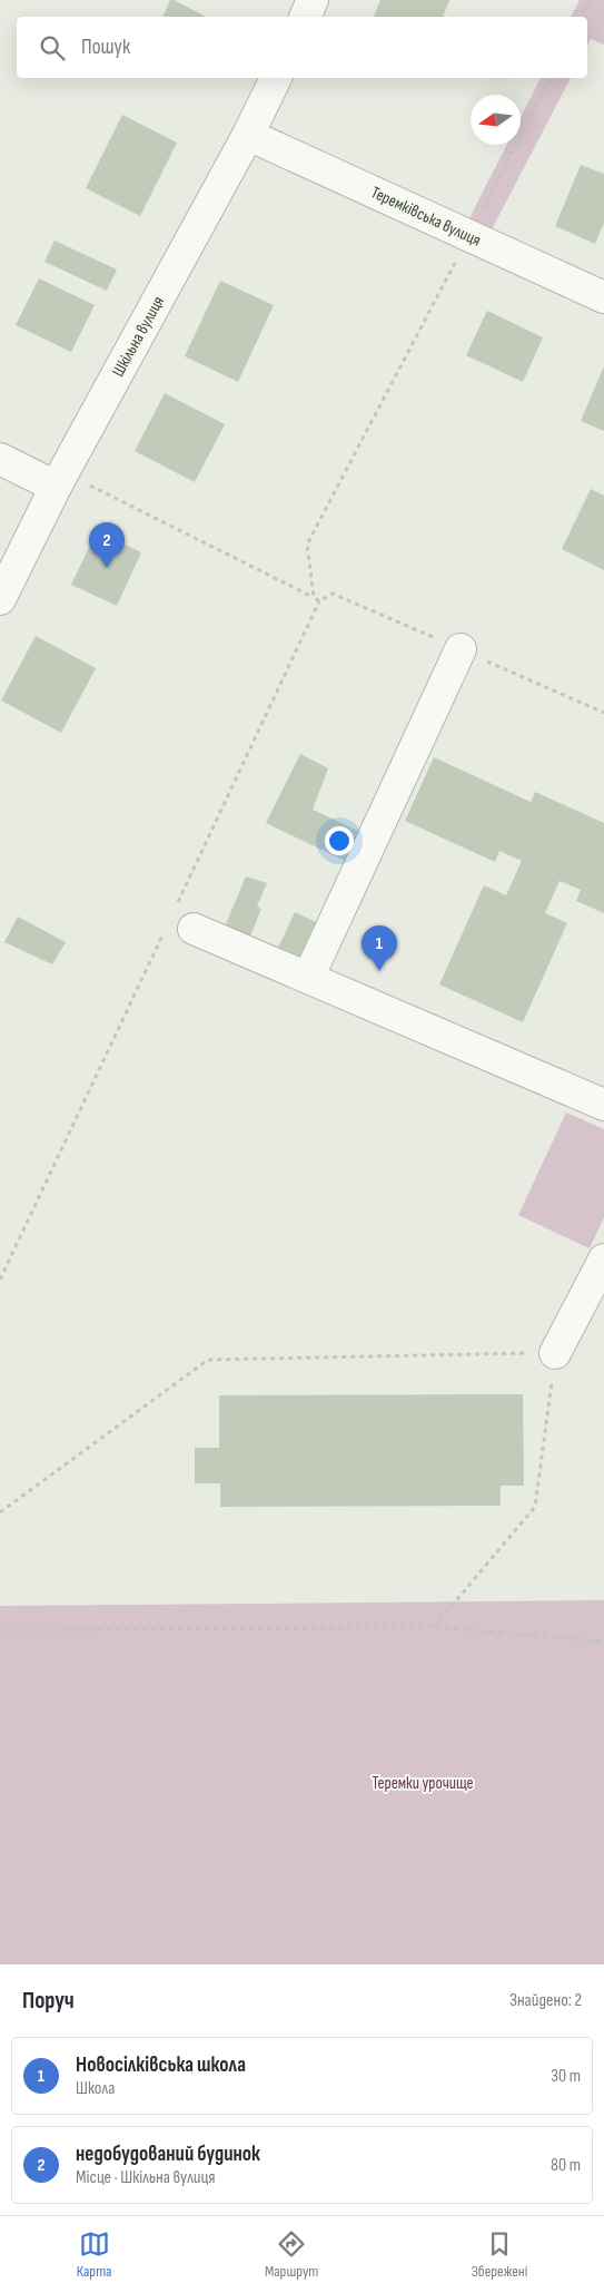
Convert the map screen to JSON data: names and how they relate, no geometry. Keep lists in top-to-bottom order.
{
  "streets": {
    "street": ["Теремківська вулиця", "Шкільна вулиця"]
  },
  "crossings": [
    ["Теремківська вулиця", "Шкільна вулиця"]
  ],
  "parks": ["Теремки урочище"],
  "north": "left",
  "page": {
    "search": "Пошук",
    "pins": ["2", "1"],
    "heading": ["Поруч", "Знайдено: 2"],
    "list": [
      {
        "mark": "1",
        "name": "Новосілківська школа",
        "note": "Школа",
        "value": "30 m"
      },
      {
        "mark": "2",
        "name": "недобудований будинок",
        "note": "Місце · Шкільна вулиця",
        "value": "80 m"
      }
    ],
    "nav": ["Карта", "Маршрут", "Збережені"]
  }
}
